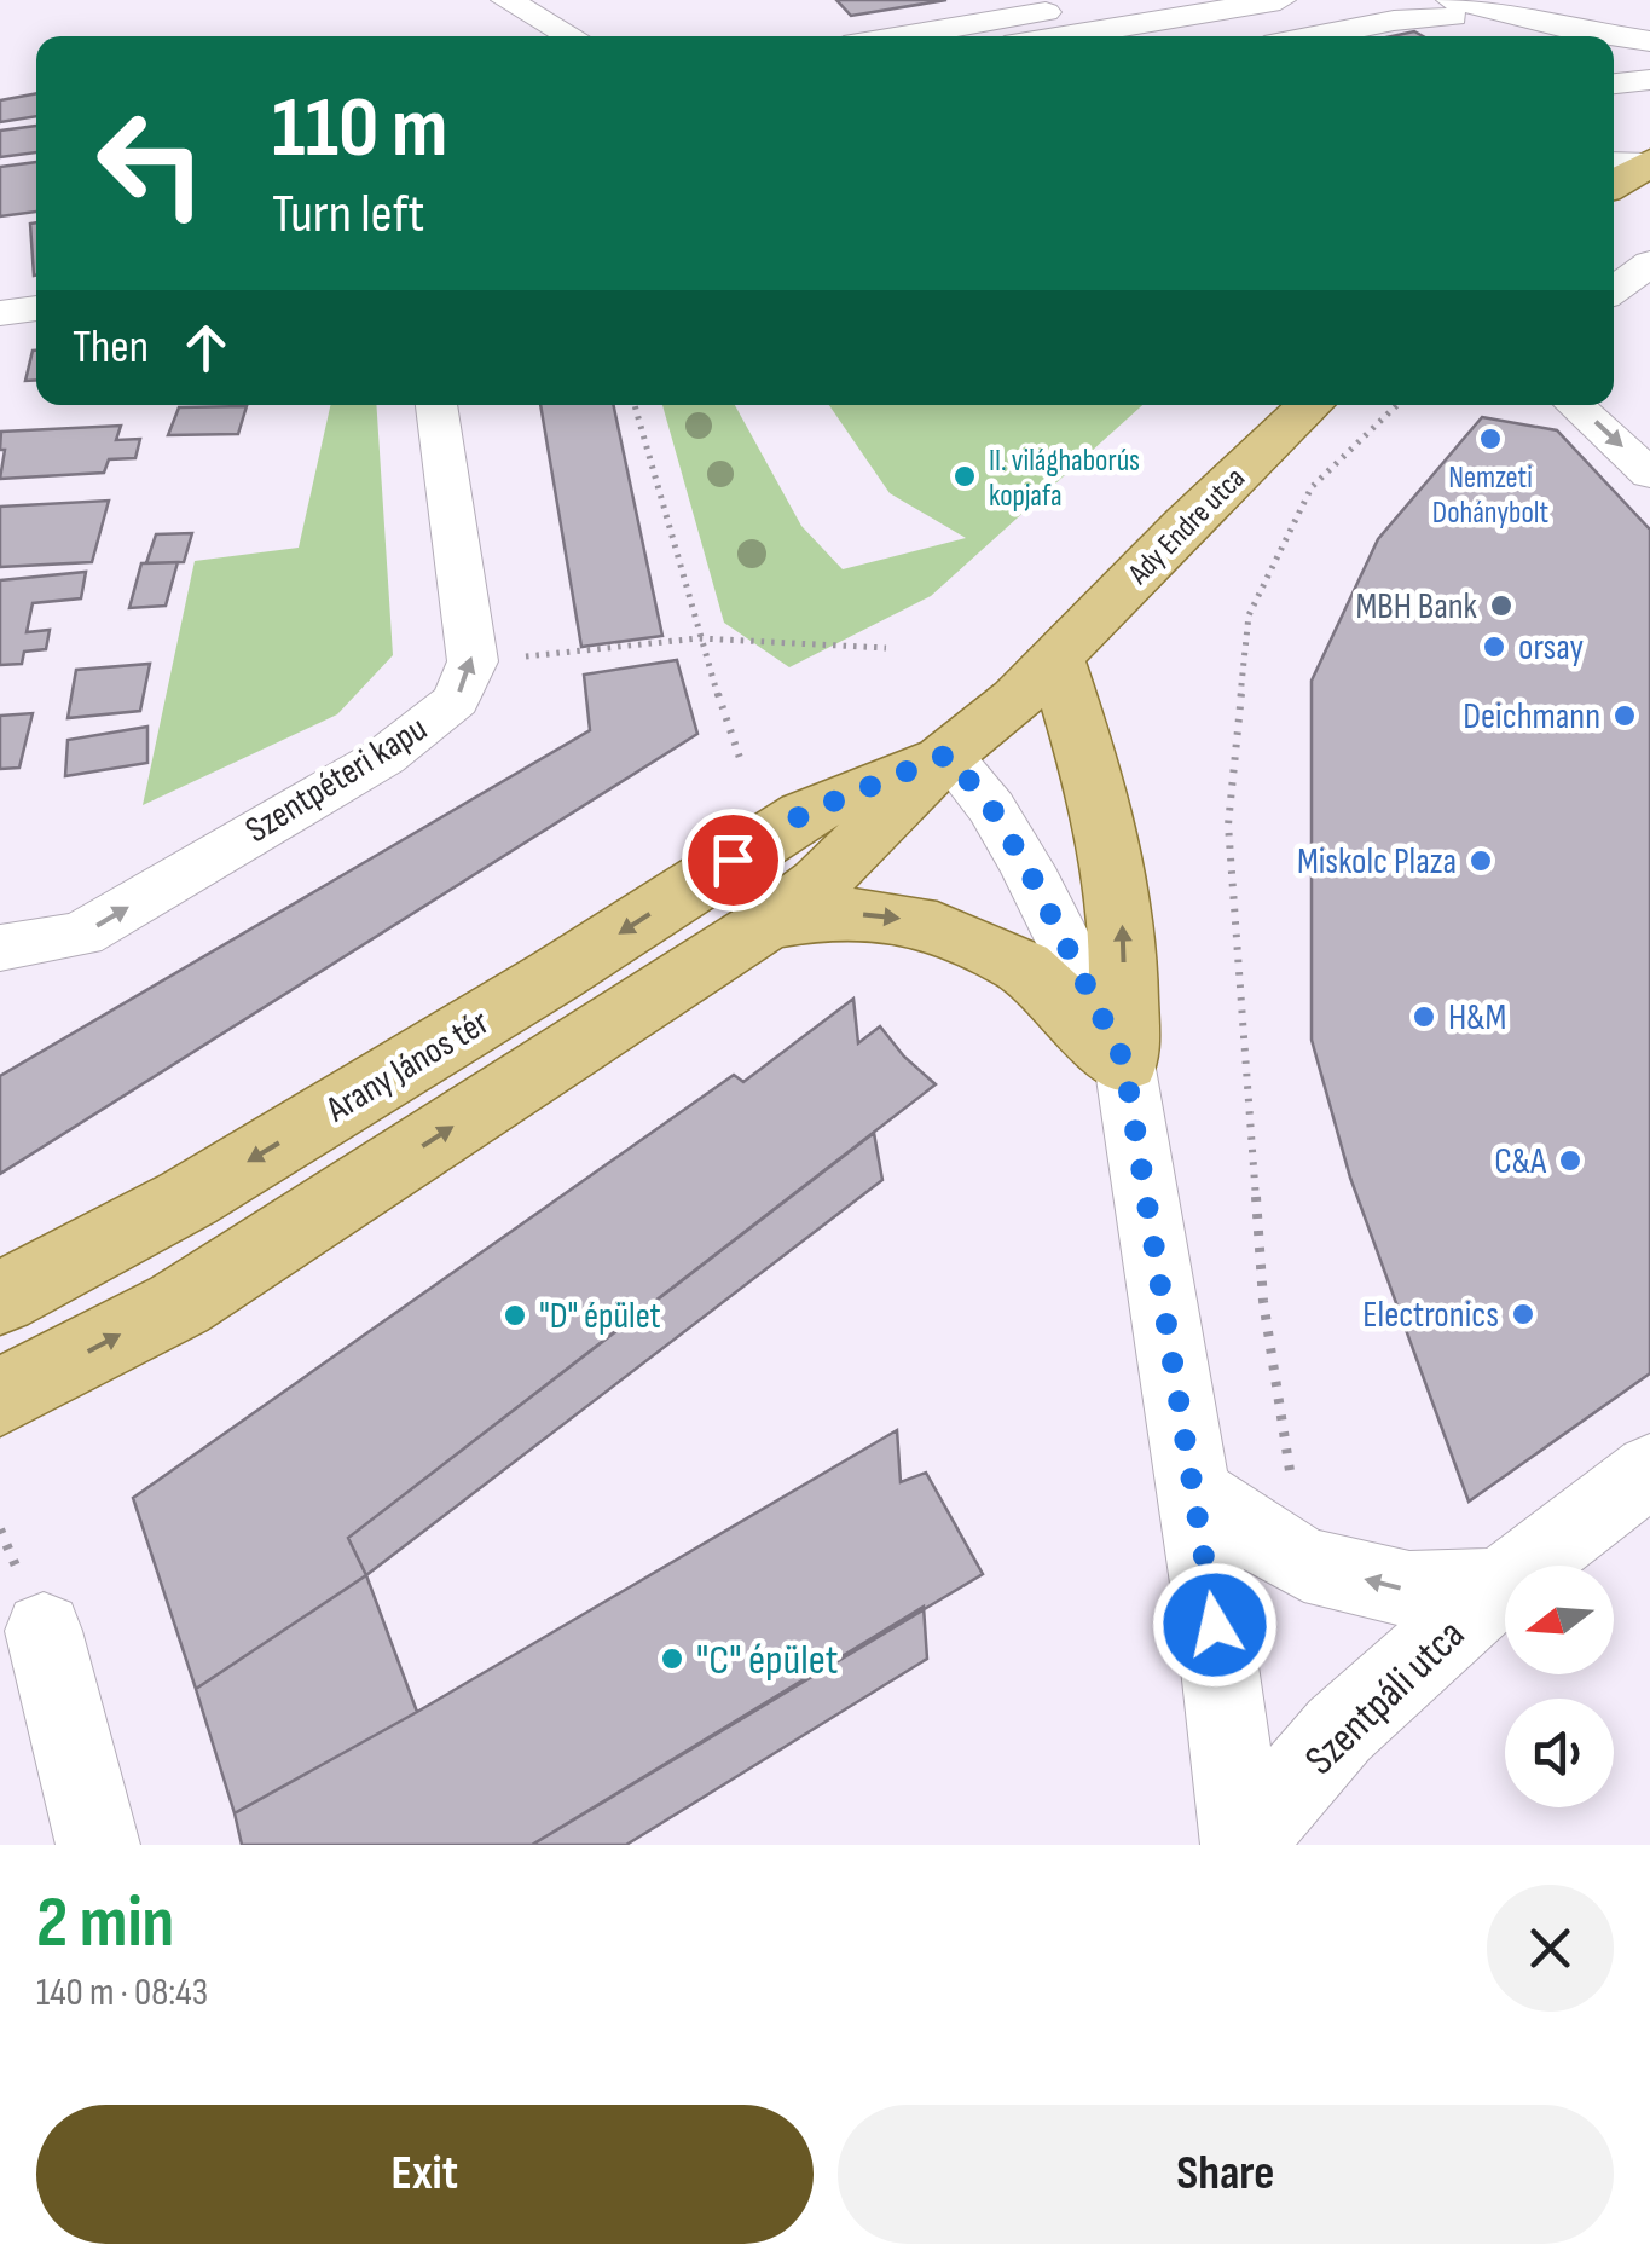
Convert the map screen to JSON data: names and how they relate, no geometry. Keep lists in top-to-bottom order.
{
  "streets": {
    "main road": ["Ady Endre utca", "Arany János tér"],
    "street": ["Szentpéteri kapu", "Szentpáli utca"]
  },
  "crossings": [
    ["Ady Endre utca", "Arany János tér"]
  ],
  "one_way": ["Szentpéteri kapu"],
  "places": [
    "Nemzeti Dohánybolt",
    "II. világhaborús kopjafa",
    "MBH Bank",
    "orsay",
    "Deichmann",
    "Miskolc Plaza",
    "H&M",
    "C&A",
    "Electronics",
    "\"D\" épület",
    "\"C\" épület"
  ],
  "north": "left",
  "page": {
    "turn": ["110 m", "Turn left"],
    "then": "Then",
    "heading": ["2 min", "140 m · 08:43"],
    "buttons": ["Exit", "Share"]
  }
}
